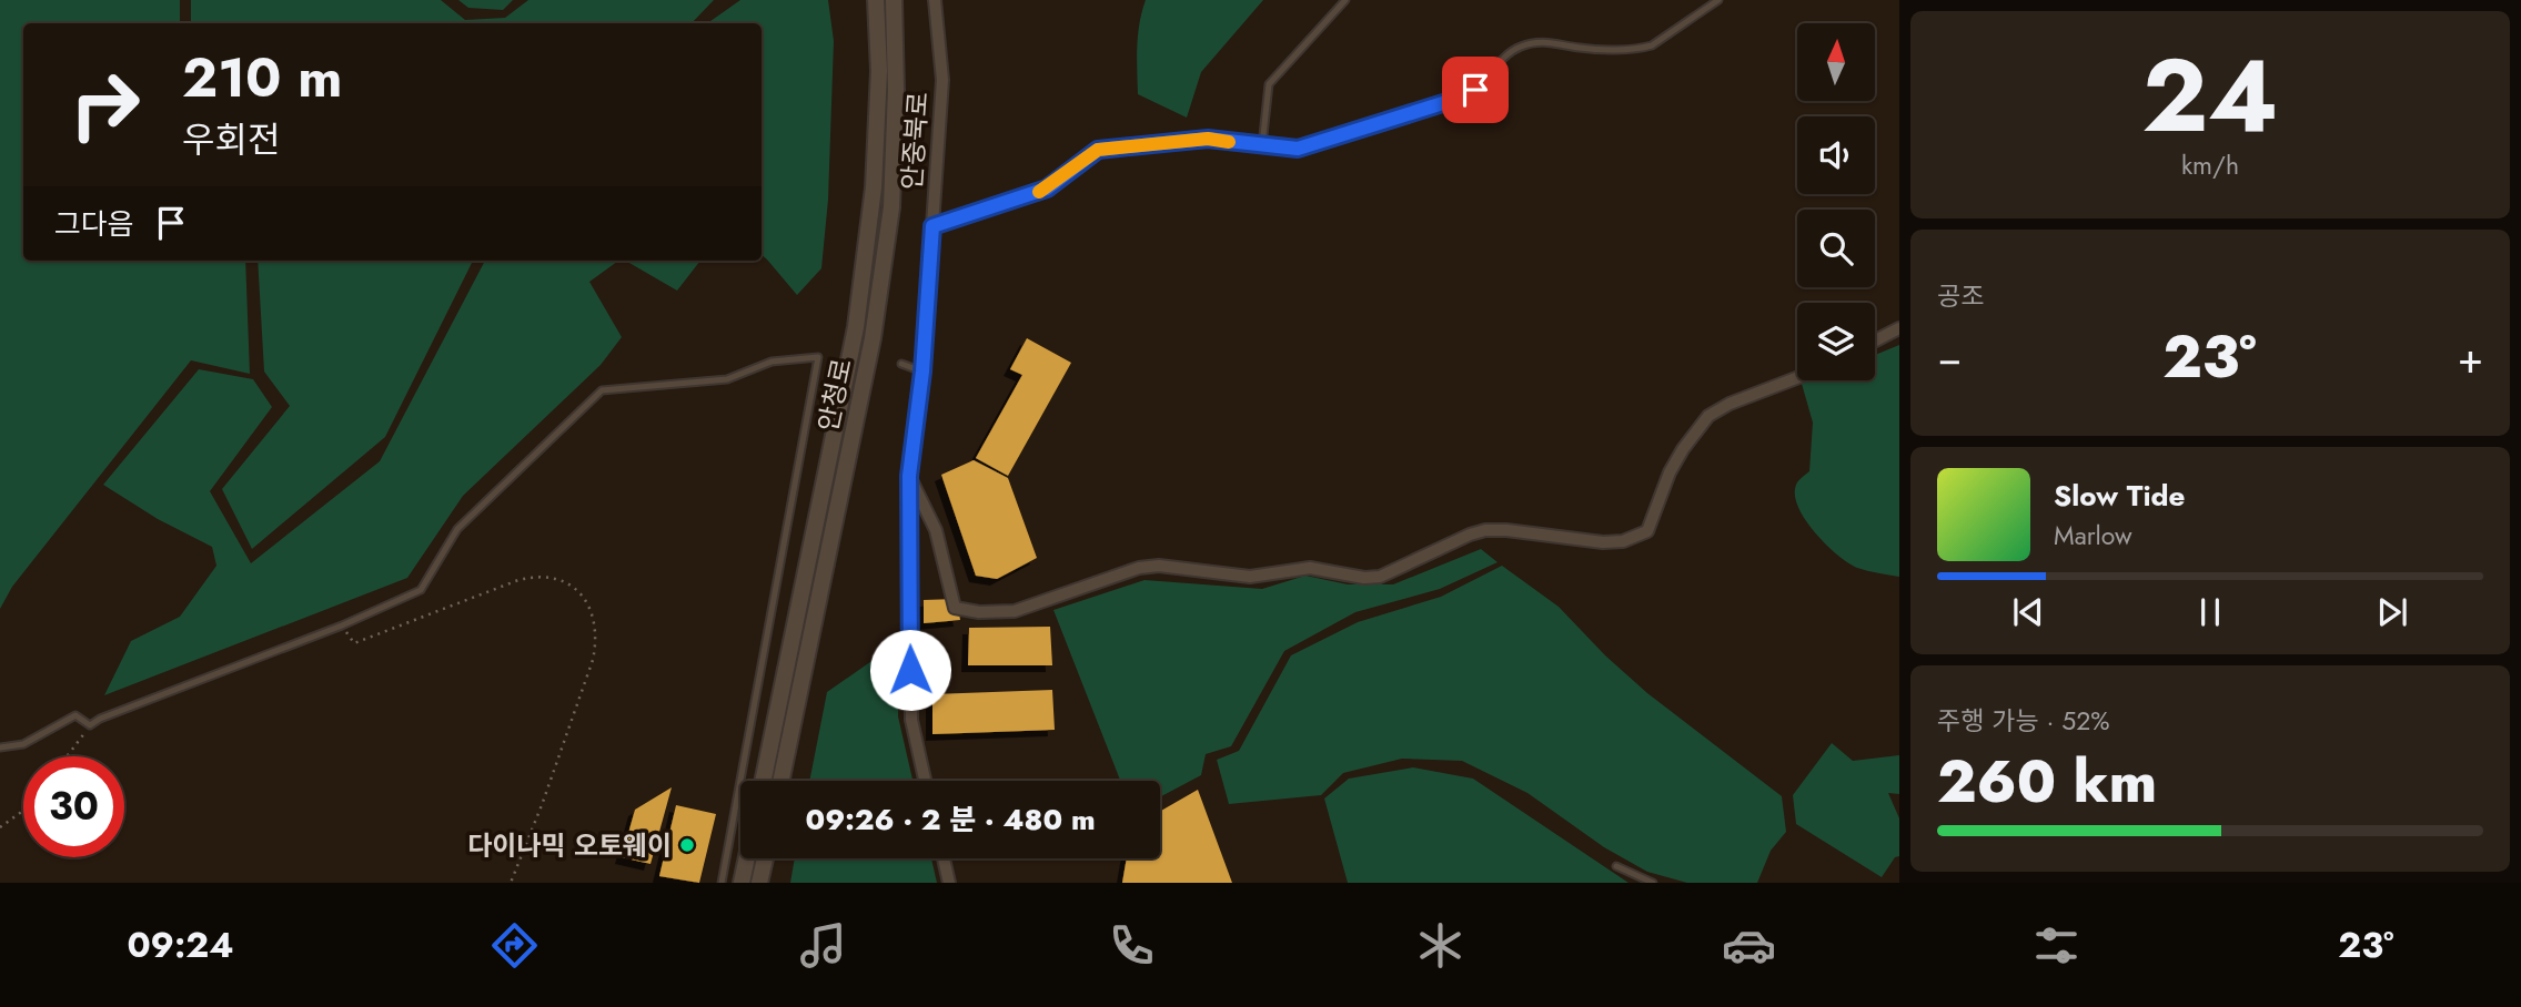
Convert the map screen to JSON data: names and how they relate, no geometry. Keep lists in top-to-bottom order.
{
  "streets": {
    "street": ["안중북로", "안청로"]
  },
  "places": ["다이나믹 오토웨이"],
  "north": "top",
  "page": {
    "tile": [
      ["24", "km/h"],
      "공조",
      ["주행 가능 · 52%", "260 km"]
    ],
    "turn": ["210 m", "우회전"],
    "then": "그다음",
    "heat": ["−", "23°", "+"],
    "song": ["Slow Tide", "Marlow"],
    "limit": "30",
    "trip": "09:26 · 2 분 · 480 m",
    "tabs": ["09:24", "23°"]
  }
}
